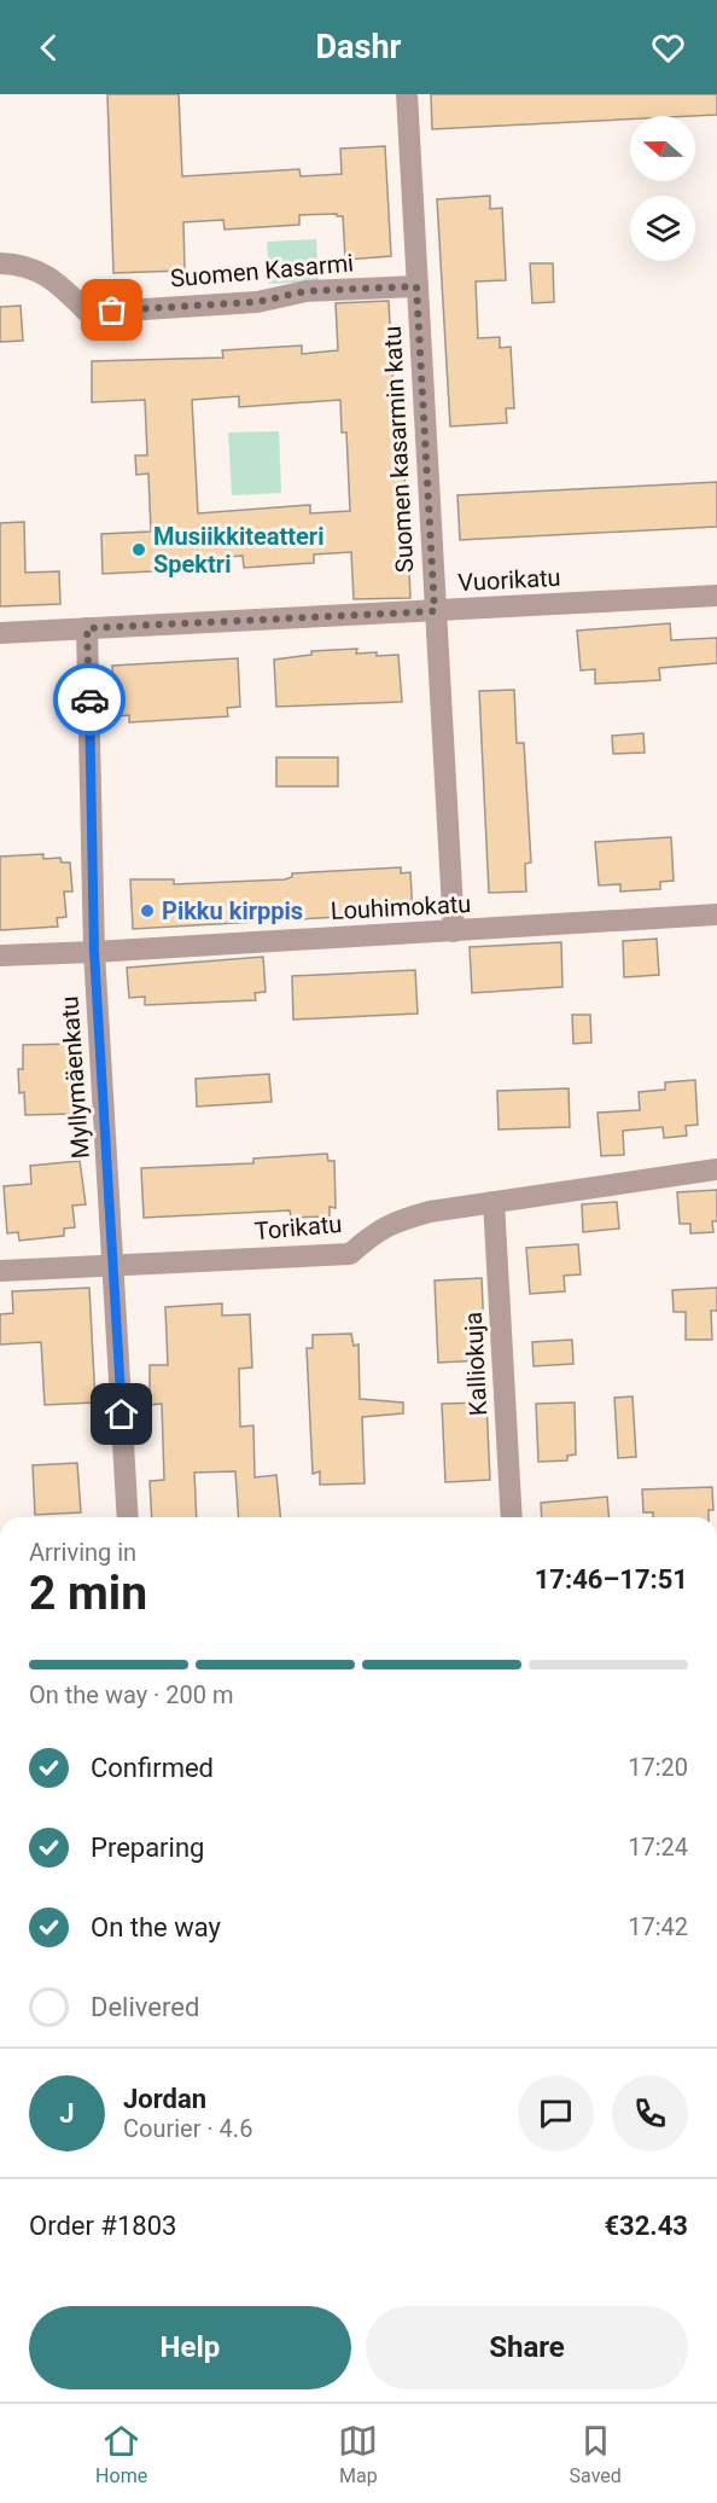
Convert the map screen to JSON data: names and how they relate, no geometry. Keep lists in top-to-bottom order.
{
  "streets": {
    "street": [
      "Suomen Kasarmi",
      "Suomen kasarmin katu",
      "Vuorikatu",
      "Louhimokatu",
      "Myllymäenkatu",
      "Torikatu",
      "Kalliokuja"
    ]
  },
  "crossings": [
    ["Suomen Kasarmi", "Suomen kasarmin katu"],
    ["Suomen kasarmin katu", "Vuorikatu"],
    ["Suomen kasarmin katu", "Louhimokatu"],
    ["Vuorikatu", "Myllymäenkatu"],
    ["Louhimokatu", "Myllymäenkatu"],
    ["Myllymäenkatu", "Torikatu"],
    ["Torikatu", "Kalliokuja"]
  ],
  "places": ["Musiikkiteatteri Spektri", "Pikku kirppis"],
  "north": "left",
  "page": {
    "header": "Dashr",
    "heading": ["2 min", "Arriving in", "17:46–17:51"],
    "panel": [
      "Jordan",
      "Courier · 4.6",
      "Order #1803",
      "€32.43"
    ],
    "bar": "On the way · 200 m",
    "list": [
      ["Confirmed", "17:20"],
      ["Preparing", "17:24"],
      ["On the way", "17:42"],
      "Delivered"
    ],
    "round": "J",
    "buttons": ["Help", "Share"],
    "tabs": ["Home", "Map", "Saved"]
  }
}
